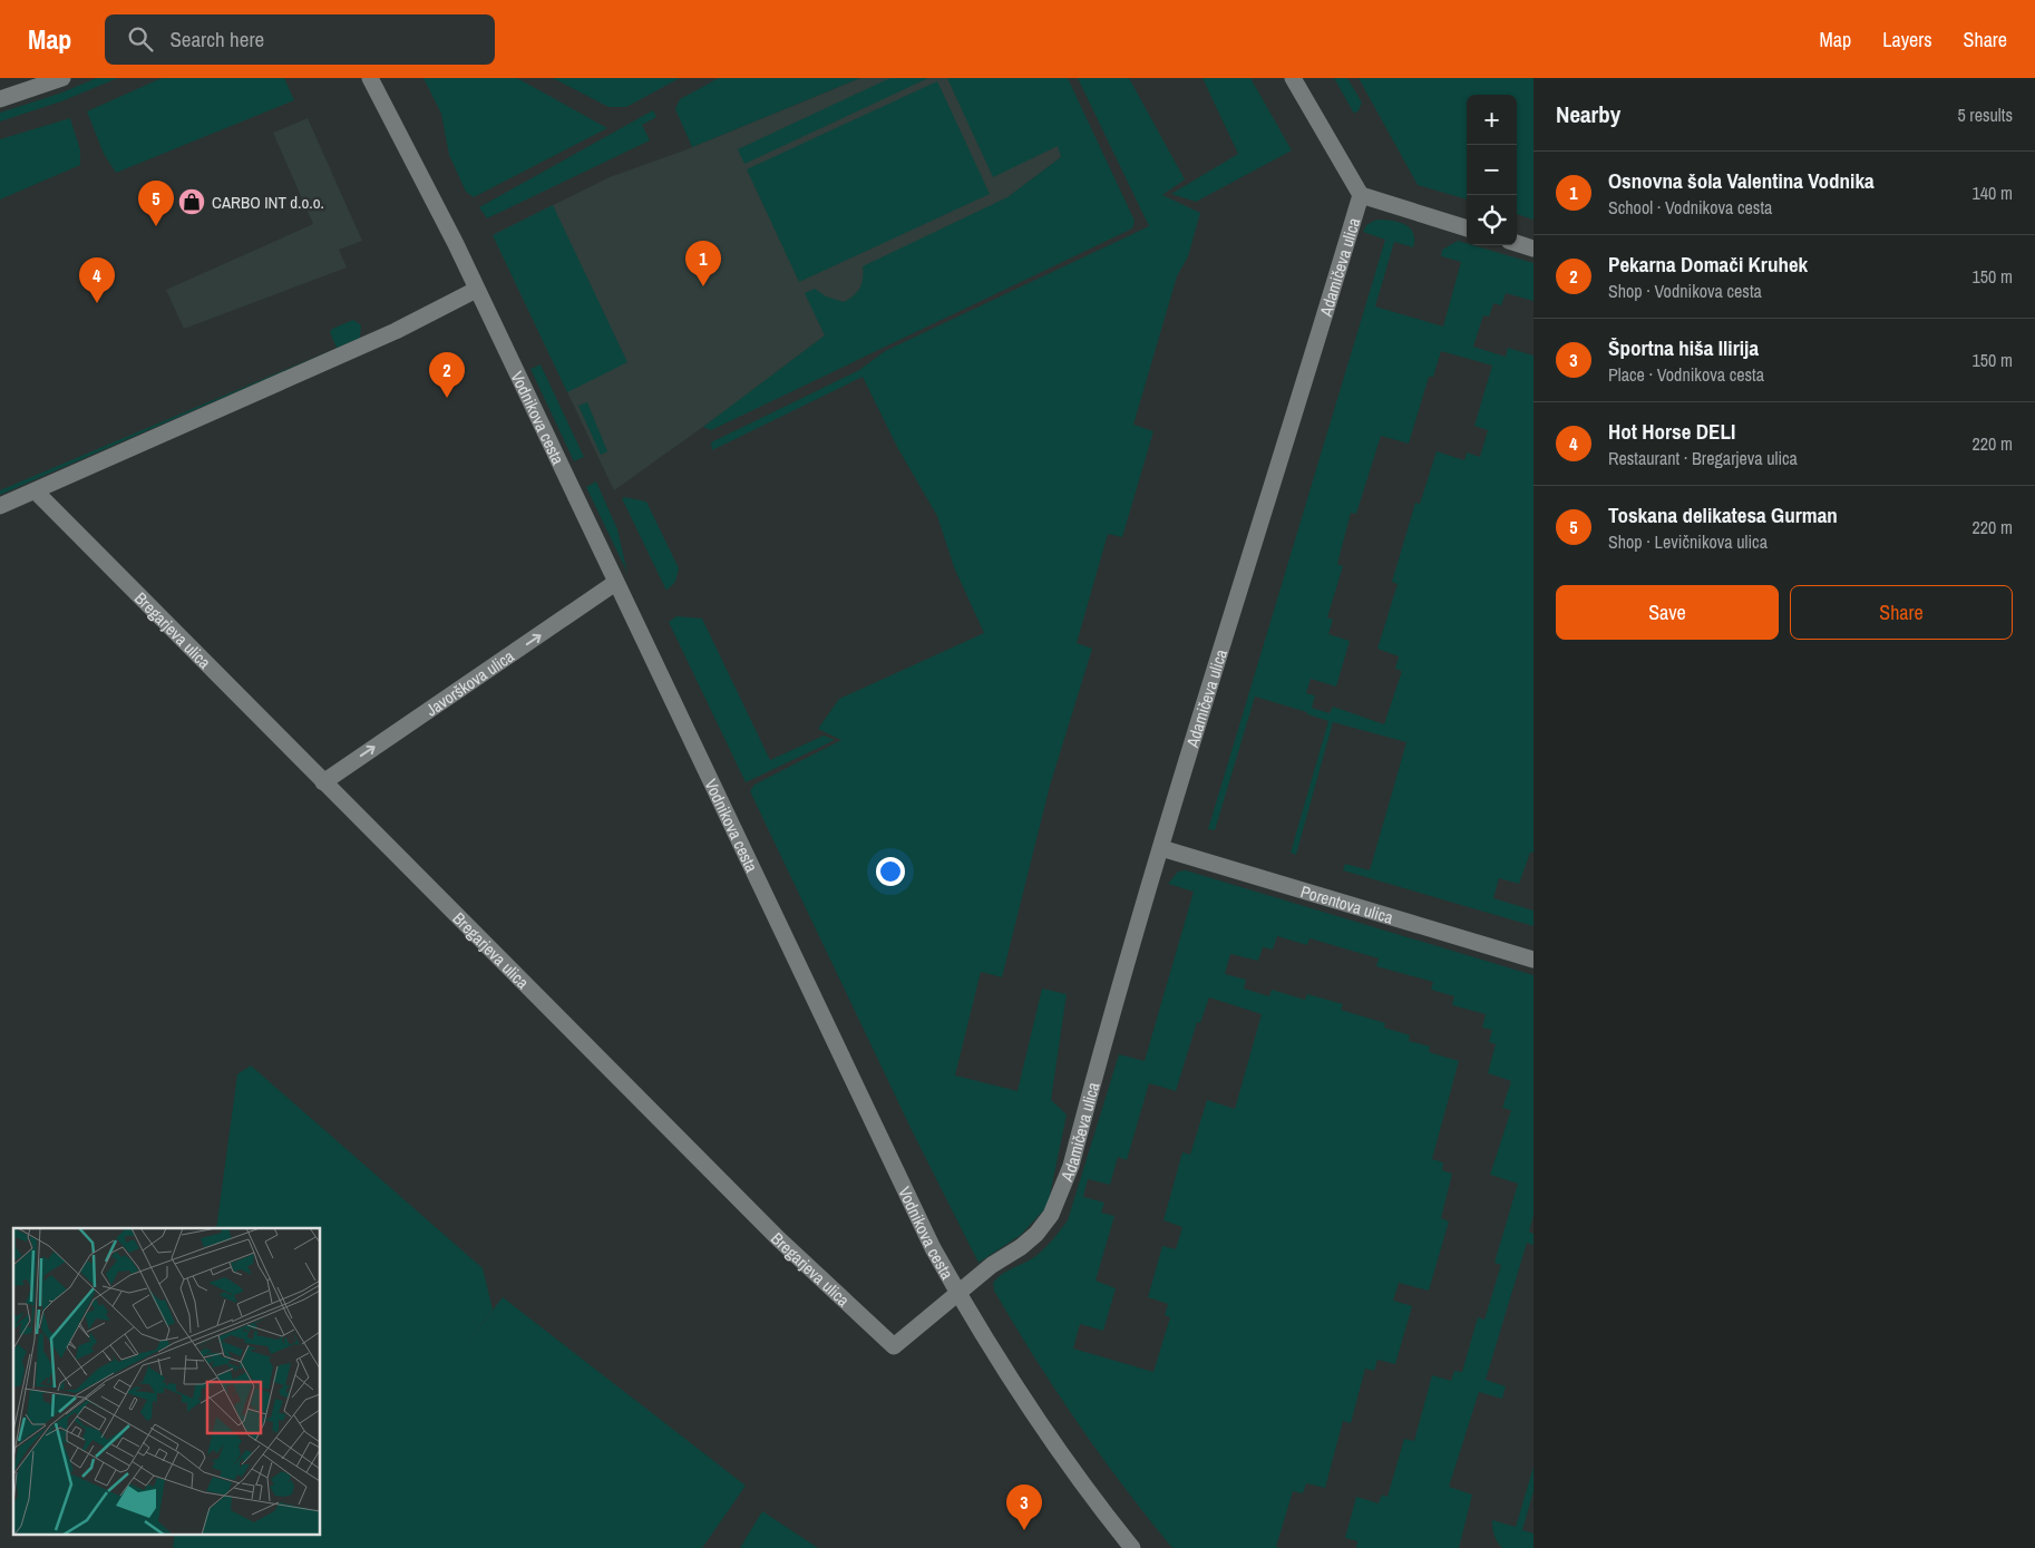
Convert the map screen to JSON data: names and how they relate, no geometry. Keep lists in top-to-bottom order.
{
  "streets": {
    "street": [
      "Adamičeva ulica",
      "Vodnikova cesta",
      "Bregarjeva ulica",
      "Javorškova ulica",
      "Porentova ulica"
    ]
  },
  "crossings": [
    ["Adamičeva ulica", "Vodnikova cesta"],
    ["Adamičeva ulica", "Bregarjeva ulica"],
    ["Adamičeva ulica", "Porentova ulica"],
    ["Vodnikova cesta", "Bregarjeva ulica"],
    ["Vodnikova cesta", "Javorškova ulica"],
    ["Bregarjeva ulica", "Javorškova ulica"]
  ],
  "one_way": ["Javorškova ulica"],
  "places": {
    "shop": ["CARBO INT d.o.o."]
  },
  "page": {
    "header": "Map",
    "search": "Search here",
    "nav": ["Map", "Layers", "Share"],
    "heading": ["Nearby", "5 results"],
    "map_buttons": ["+", "−"],
    "list": [
      {
        "mark": "1",
        "name": "Osnovna šola Valentina Vodnika",
        "note": "School · Vodnikova cesta",
        "value": "140 m"
      },
      {
        "mark": "2",
        "name": "Pekarna Domači Kruhek",
        "note": "Shop · Vodnikova cesta",
        "value": "150 m"
      },
      {
        "mark": "3",
        "name": "Športna hiša Ilirija",
        "note": "Place · Vodnikova cesta",
        "value": "150 m"
      },
      {
        "mark": "4",
        "name": "Hot Horse DELI",
        "note": "Restaurant · Bregarjeva ulica",
        "value": "220 m"
      },
      {
        "mark": "5",
        "name": "Toskana delikatesa Gurman",
        "note": "Shop · Levičnikova ulica",
        "value": "220 m"
      }
    ],
    "pins": [
      "5",
      "1",
      "4",
      "2",
      "3"
    ],
    "buttons": ["Save", "Share"]
  }
}
